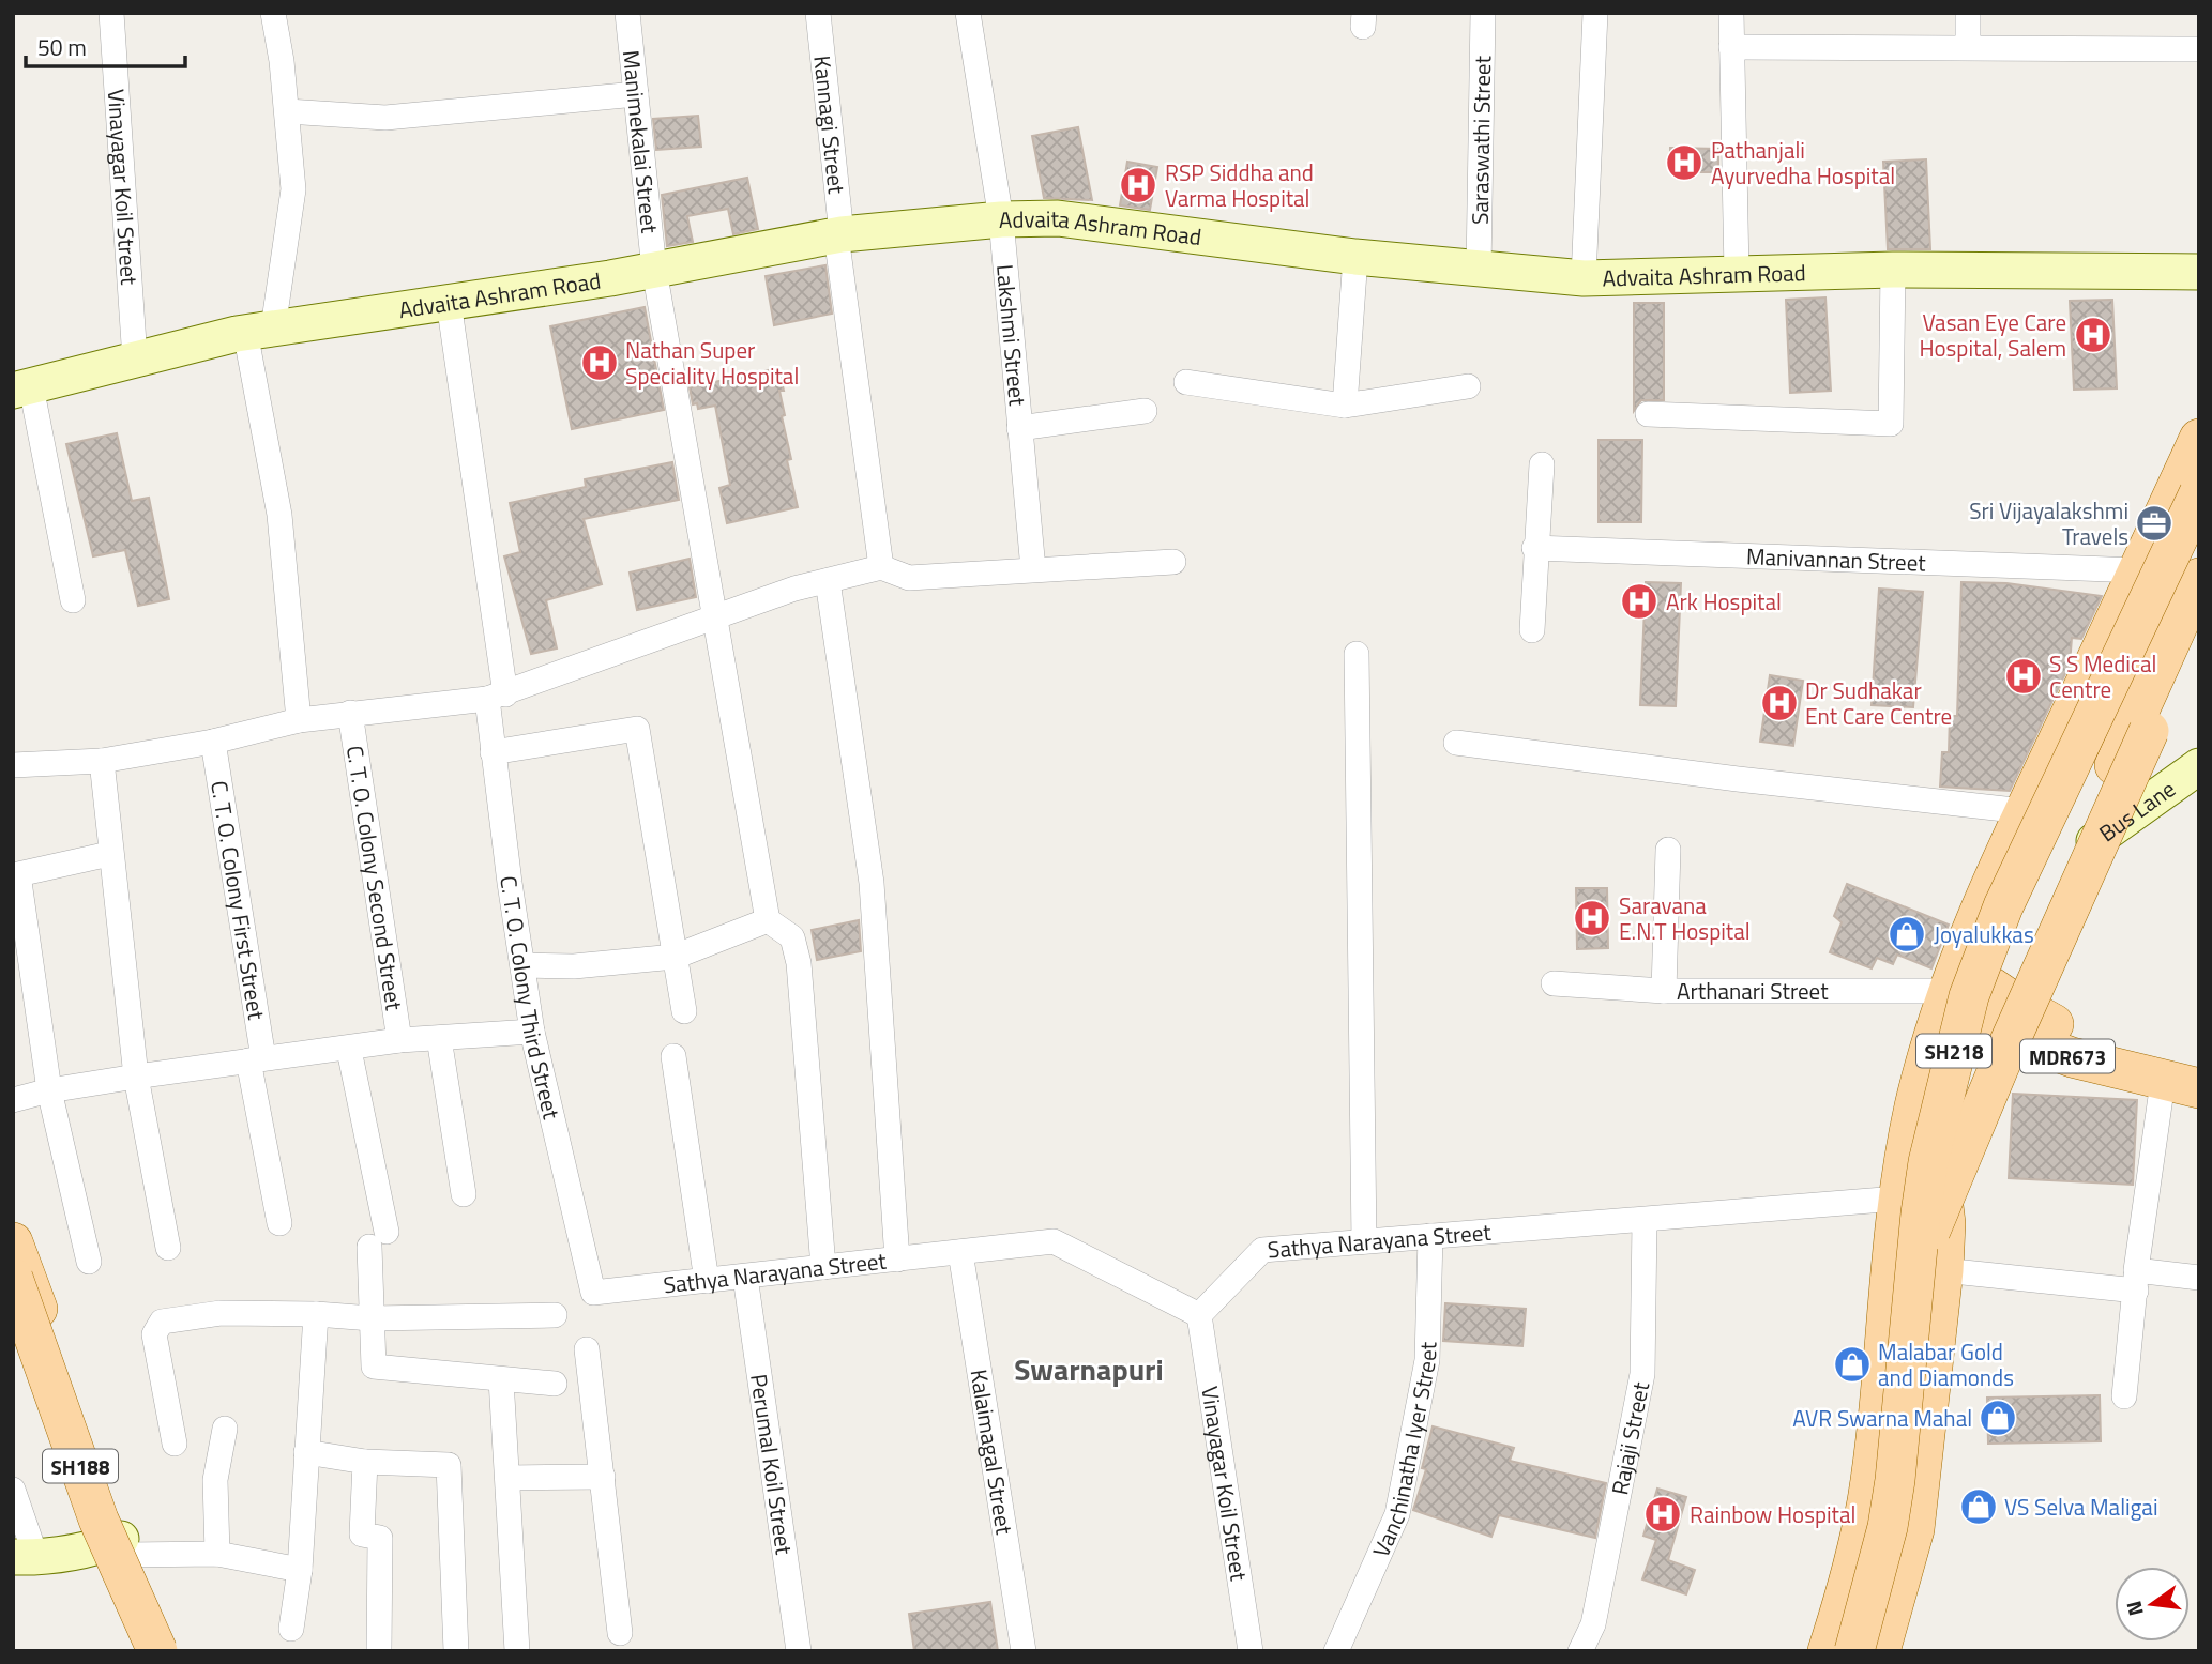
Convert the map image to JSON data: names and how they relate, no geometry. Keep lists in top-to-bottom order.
{
  "streets": {
    "main road": ["SH218", "MDR673", "SH188"],
    "street": [
      "Kannagi Street",
      "Manimekalai Street",
      "Saraswathi Street",
      "Vinayagar Koil Street",
      "Advaita Ashram Road",
      "Lakshmi Street",
      "Manivannan Street",
      "Bus Lane",
      "C. T. O. Colony Second Street",
      "C. T. O. Colony First Street",
      "Arthanari Street",
      "C. T. O. Colony Third Street",
      "Sathya Narayana Street",
      "Rajaji Street",
      "Vanchinatha Iyer Street",
      "Kalaimagal Street",
      "Perumal Koil Street"
    ]
  },
  "crossings": [
    ["Kannagi Street", "Advaita Ashram Road"],
    ["Manimekalai Street", "Advaita Ashram Road"],
    ["Saraswathi Street", "Advaita Ashram Road"],
    ["Vinayagar Koil Street", "Advaita Ashram Road"],
    ["Vinayagar Koil Street", "Sathya Narayana Street"],
    ["Advaita Ashram Road", "Lakshmi Street"],
    ["Advaita Ashram Road", "C. T. O. Colony Third Street"],
    ["Arthanari Street", "MDR673"],
    ["C. T. O. Colony Third Street", "Sathya Narayana Street"],
    ["Sathya Narayana Street", "Rajaji Street"],
    ["Sathya Narayana Street", "Vanchinatha Iyer Street"],
    ["Sathya Narayana Street", "Kalaimagal Street"],
    ["Sathya Narayana Street", "Perumal Koil Street"]
  ],
  "districts": ["Swarnapuri"],
  "places": {
    "hospital": [
      "Pathanjali Ayurvedha Hospital",
      "RSP Siddha and Varma Hospital",
      "Vasan Eye Care Hospital, Salem",
      "Nathan Super Speciality Hospital",
      "Ark Hospital",
      "S S Medical Centre",
      "Dr Sudhakar Ent Care Centre",
      "Saravana E.N.T Hospital",
      "Rainbow Hospital"
    ],
    "office": ["Sri Vijayalakshmi Travels"],
    "shop": [
      "Joyalukkas",
      "Malabar Gold and Diamonds",
      "AVR Swarna Mahal",
      "VS Selva Maligai"
    ]
  },
  "scale_bar": "50 m",
  "north": "left"
}
